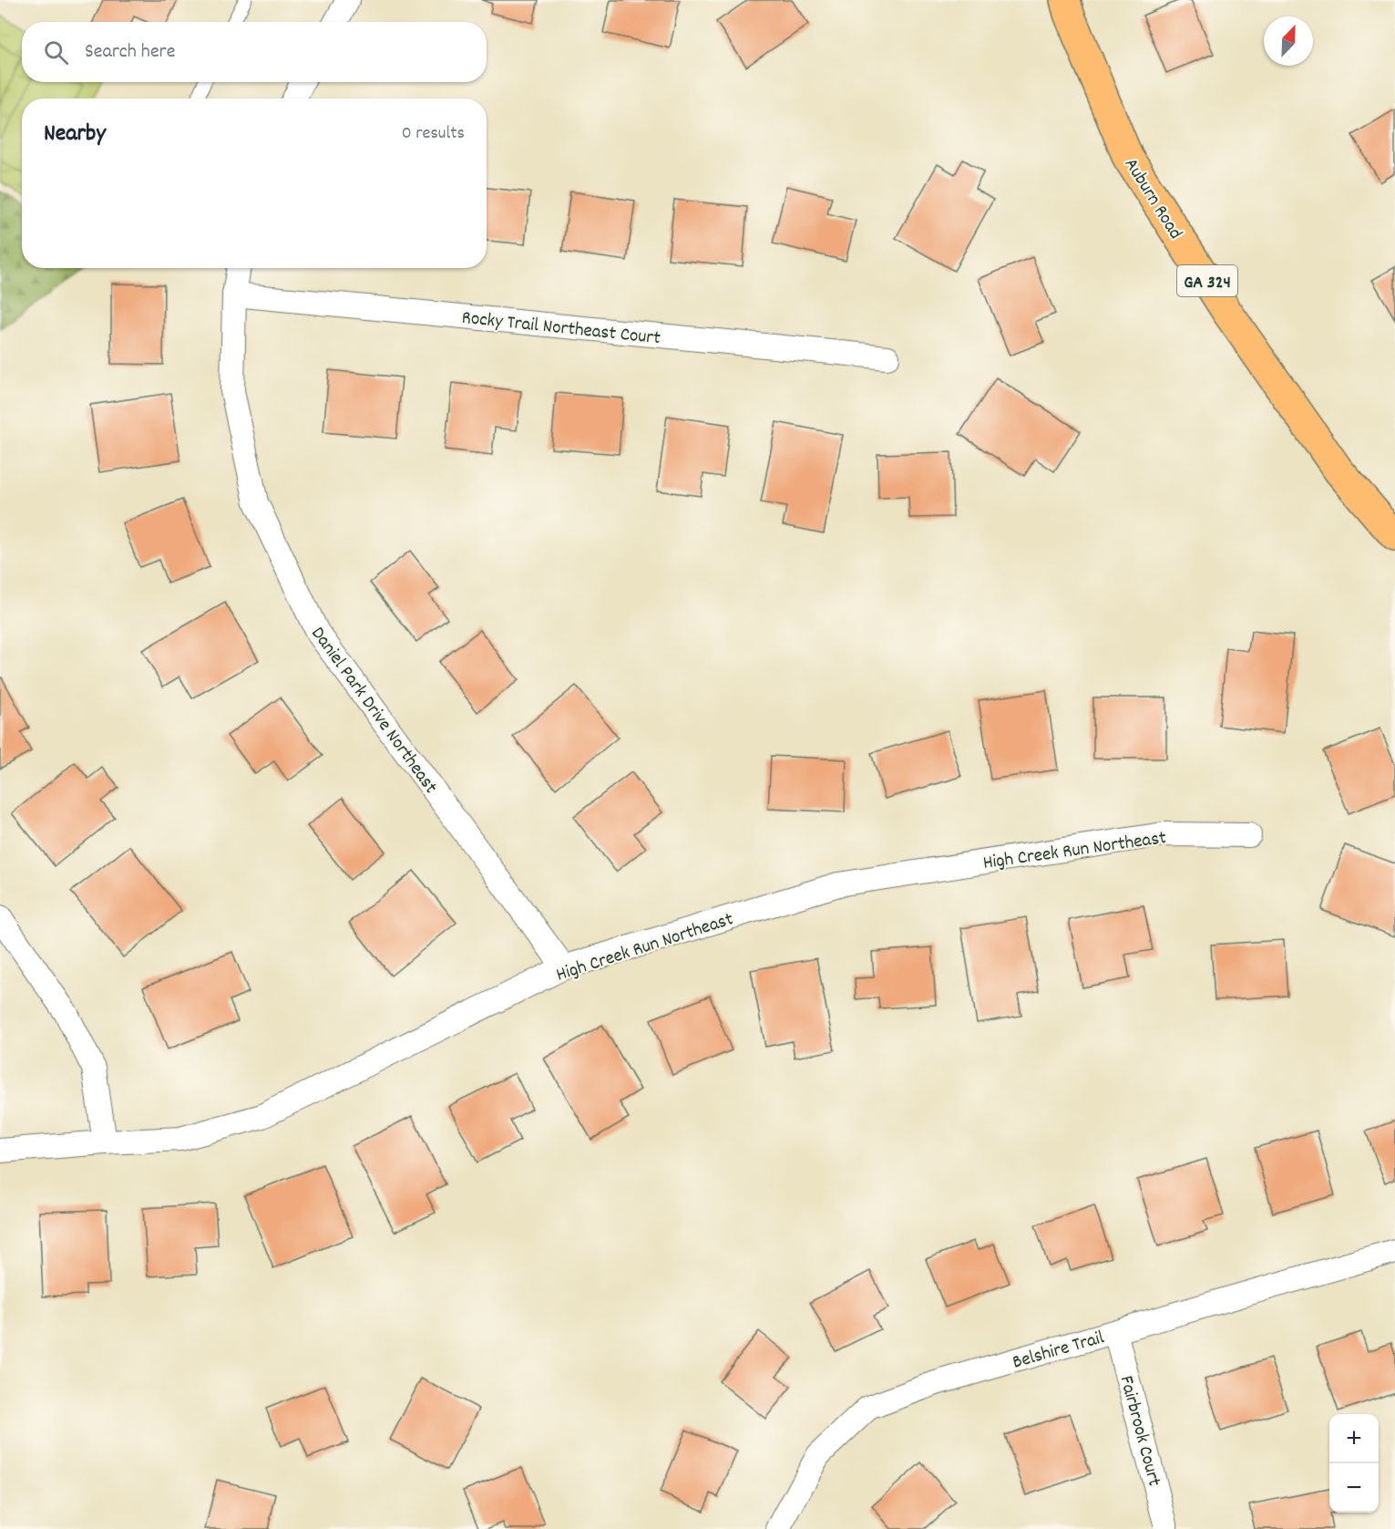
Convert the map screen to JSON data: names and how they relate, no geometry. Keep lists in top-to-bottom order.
{
  "streets": {
    "main road": ["Auburn Road", "GA 324"],
    "street": [
      "Rocky Trail Northeast Court",
      "Daniel Park Drive Northeast",
      "High Creek Run Northeast",
      "Belshire Trail",
      "Fairbrook Court"
    ]
  },
  "crossings": [
    ["Rocky Trail Northeast Court", "Daniel Park Drive Northeast"],
    ["Daniel Park Drive Northeast", "High Creek Run Northeast"],
    ["Belshire Trail", "Fairbrook Court"]
  ],
  "north": "top right",
  "page": {
    "search": "Search here",
    "heading": ["Nearby", "0 results"],
    "map_buttons": ["+", "−"]
  }
}
